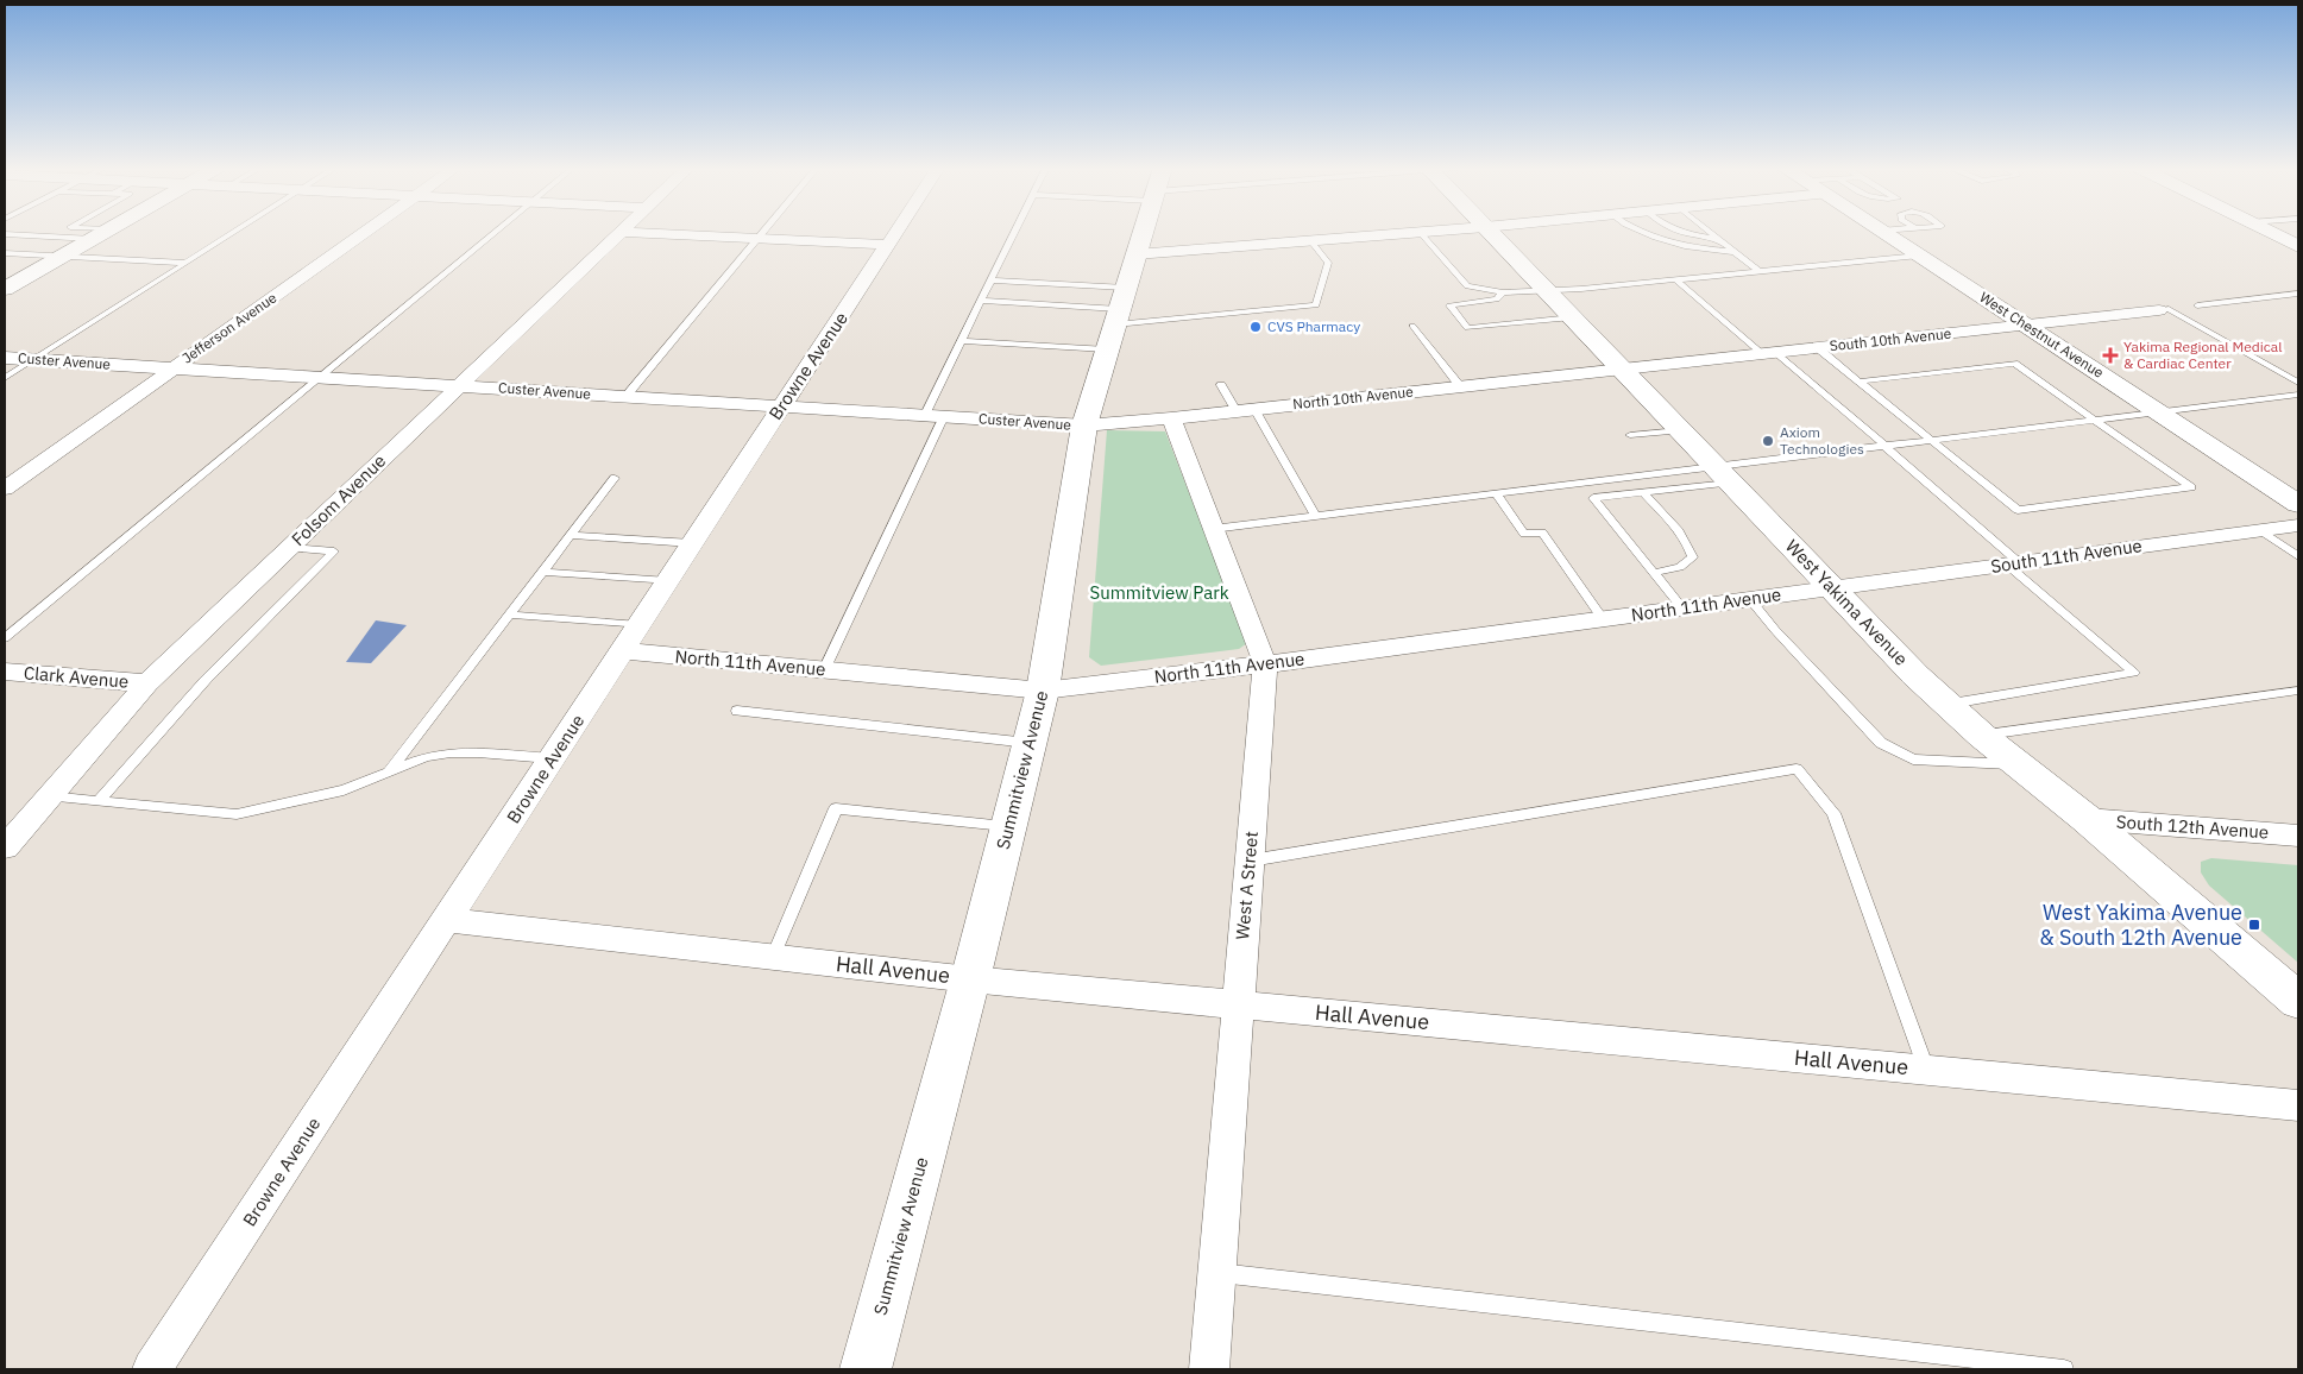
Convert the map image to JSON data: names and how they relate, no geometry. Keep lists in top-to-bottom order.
{
  "streets": {
    "main road": ["West Chestnut Avenue", "West Yakima Avenue", "Summitview Avenue"],
    "street": [
      "Jefferson Avenue",
      "South 10th Avenue",
      "Custer Avenue",
      "Browne Avenue",
      "North 10th Avenue",
      "Folsom Avenue",
      "South 11th Avenue",
      "North 11th Avenue",
      "Clark Avenue",
      "South 12th Avenue",
      "West A Street",
      "Hall Avenue"
    ]
  },
  "crossings": [
    ["Jefferson Avenue", "Custer Avenue"],
    ["West Chestnut Avenue", "South 10th Avenue"],
    ["South 10th Avenue", "North 10th Avenue"],
    ["South 10th Avenue", "West Yakima Avenue"],
    ["Custer Avenue", "Browne Avenue"],
    ["Custer Avenue", "North 10th Avenue"],
    ["Custer Avenue", "Folsom Avenue"],
    ["Custer Avenue", "Summitview Avenue"],
    ["Browne Avenue", "North 11th Avenue"],
    ["Browne Avenue", "Hall Avenue"],
    ["North 10th Avenue", "West Yakima Avenue"],
    ["North 10th Avenue", "Summitview Avenue"],
    ["North 10th Avenue", "West A Street"],
    ["Folsom Avenue", "Clark Avenue"],
    ["South 11th Avenue", "West Yakima Avenue"],
    ["South 11th Avenue", "North 11th Avenue"],
    ["West Yakima Avenue", "North 11th Avenue"],
    ["West Yakima Avenue", "South 12th Avenue"],
    ["North 11th Avenue", "Summitview Avenue"],
    ["North 11th Avenue", "West A Street"],
    ["Summitview Avenue", "Hall Avenue"],
    ["West A Street", "Hall Avenue"]
  ],
  "parks": ["Summitview Park"],
  "places": {
    "other": ["CVS Pharmacy", "Axiom Technologies"],
    "health": ["Yakima Regional Medical & Cardiac Center"],
    "transit": ["West Yakima Avenue & South 12th Avenue"]
  }
}
